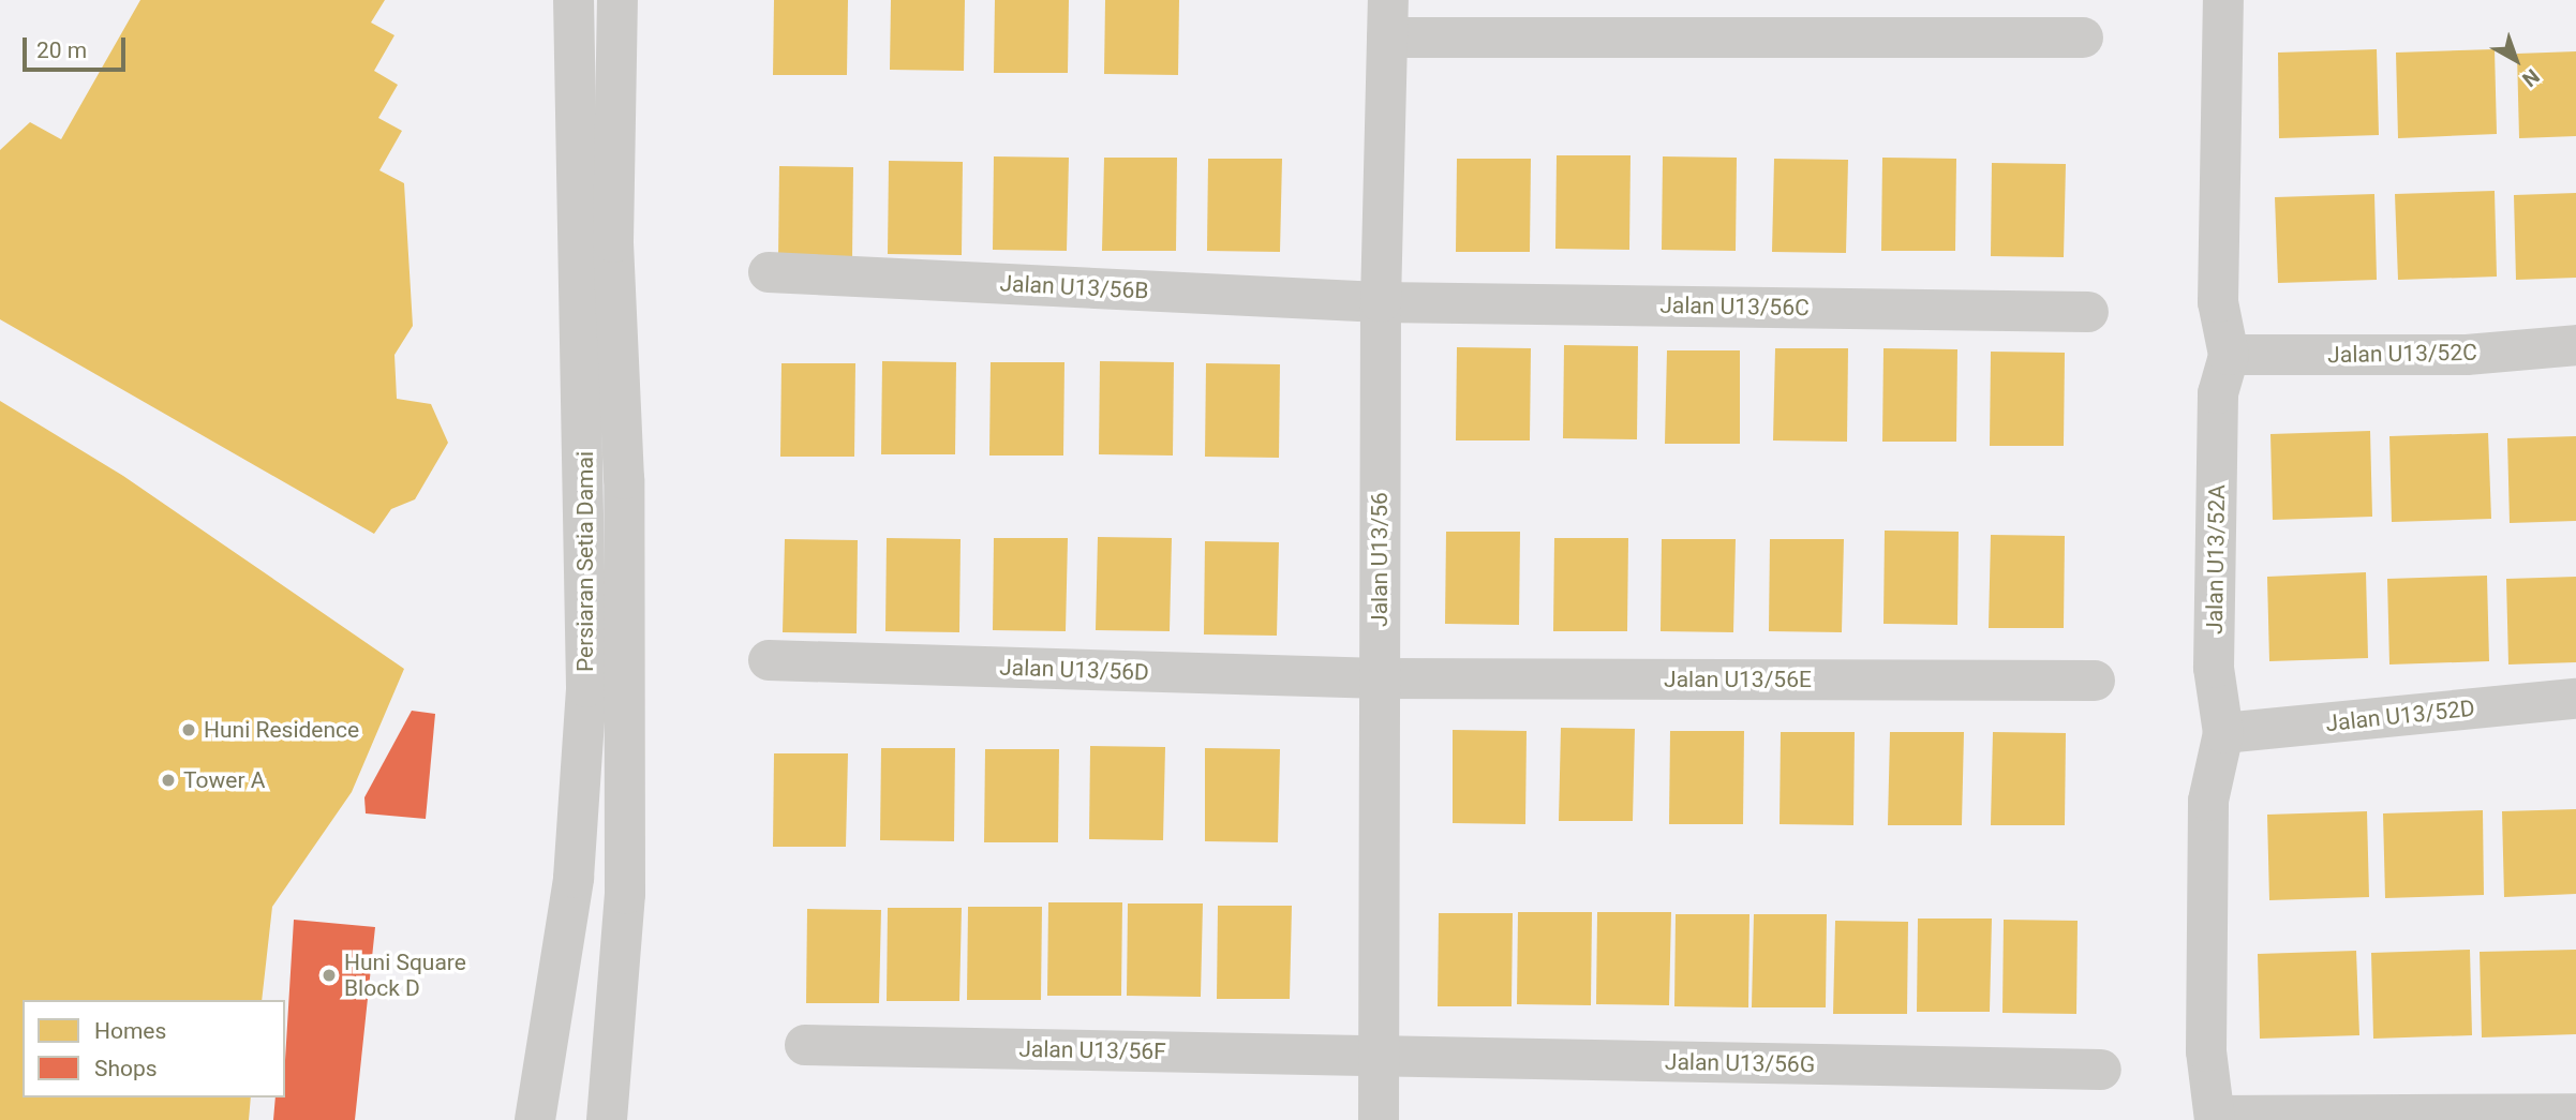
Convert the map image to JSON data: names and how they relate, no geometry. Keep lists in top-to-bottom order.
{
  "streets": {
    "street": [
      "Jalan U13/56B",
      "Jalan U13/56C",
      "Jalan U13/52C",
      "Jalan U13/56",
      "Jalan U13/52A",
      "Persiaran Setia Damai",
      "Jalan U13/56D",
      "Jalan U13/56E",
      "Jalan U13/52D",
      "Jalan U13/56F",
      "Jalan U13/56G"
    ]
  },
  "crossings": [
    ["Jalan U13/56B", "Jalan U13/56C"],
    ["Jalan U13/56B", "Jalan U13/56"],
    ["Jalan U13/56C", "Jalan U13/56"],
    ["Jalan U13/52C", "Jalan U13/52A"],
    ["Jalan U13/56", "Jalan U13/56D"],
    ["Jalan U13/56", "Jalan U13/56E"],
    ["Jalan U13/56", "Jalan U13/56F"],
    ["Jalan U13/56", "Jalan U13/56G"],
    ["Jalan U13/52A", "Jalan U13/52D"],
    ["Jalan U13/56D", "Jalan U13/56E"],
    ["Jalan U13/56F", "Jalan U13/56G"]
  ],
  "places": ["Huni Residence", "Tower A", "Huni Square Block D"],
  "legend": ["Homes", "Shops"],
  "scale_bar": "20 m",
  "north": "bottom right"
}
